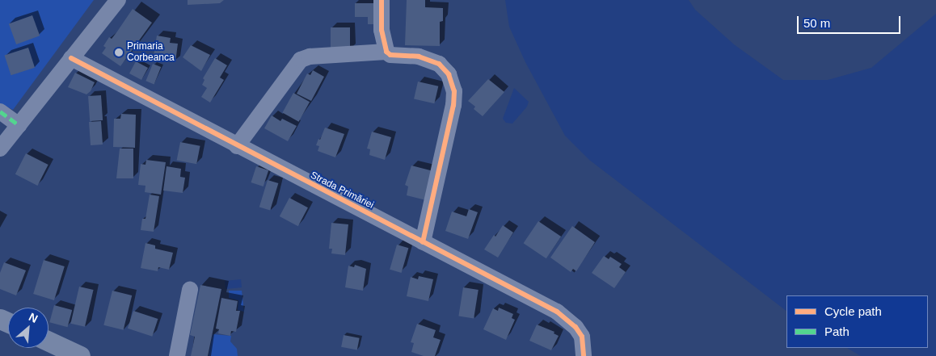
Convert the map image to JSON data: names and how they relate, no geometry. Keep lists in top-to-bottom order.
{
  "streets": {
    "street": ["Strada Primăriei"]
  },
  "places": ["Primaria Corbeanca"],
  "legend": ["Cycle path", "Path"],
  "scale_bar": "50 m",
  "north": "top right"
}
